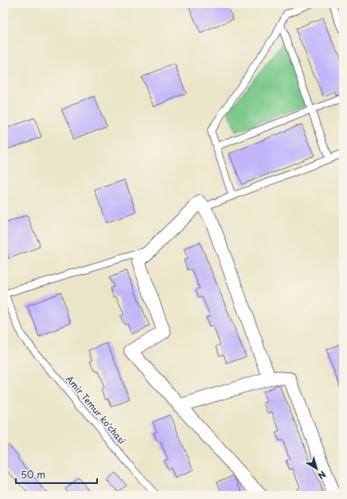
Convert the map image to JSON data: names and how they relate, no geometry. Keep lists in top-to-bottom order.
{
  "streets": {
    "lane": ["Amir Temur ko'chasi"]
  },
  "scale_bar": "50 m",
  "north": "bottom right"
}
